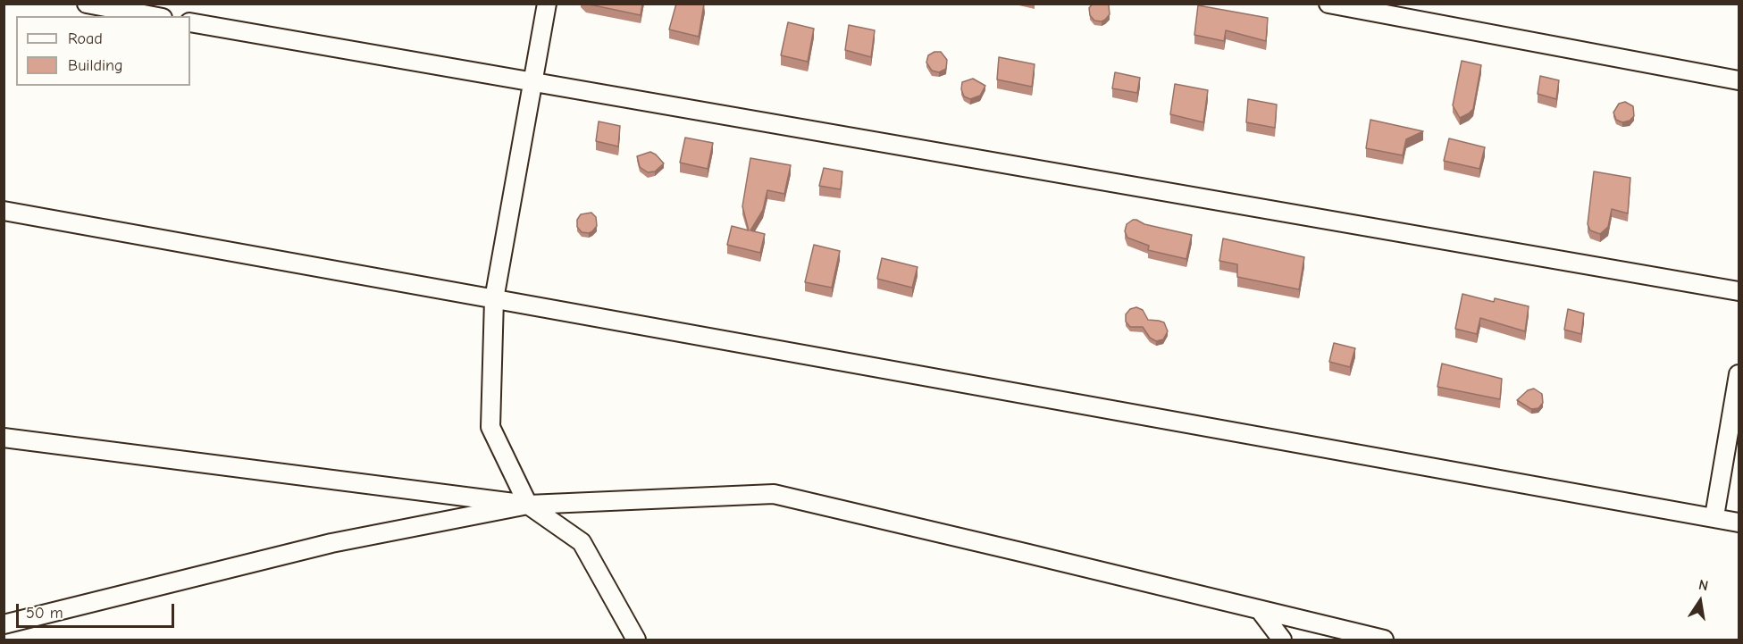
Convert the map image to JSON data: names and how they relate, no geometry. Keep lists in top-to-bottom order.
{
  "legend": ["Road", "Building"],
  "scale_bar": "50 m",
  "north": "top"
}
